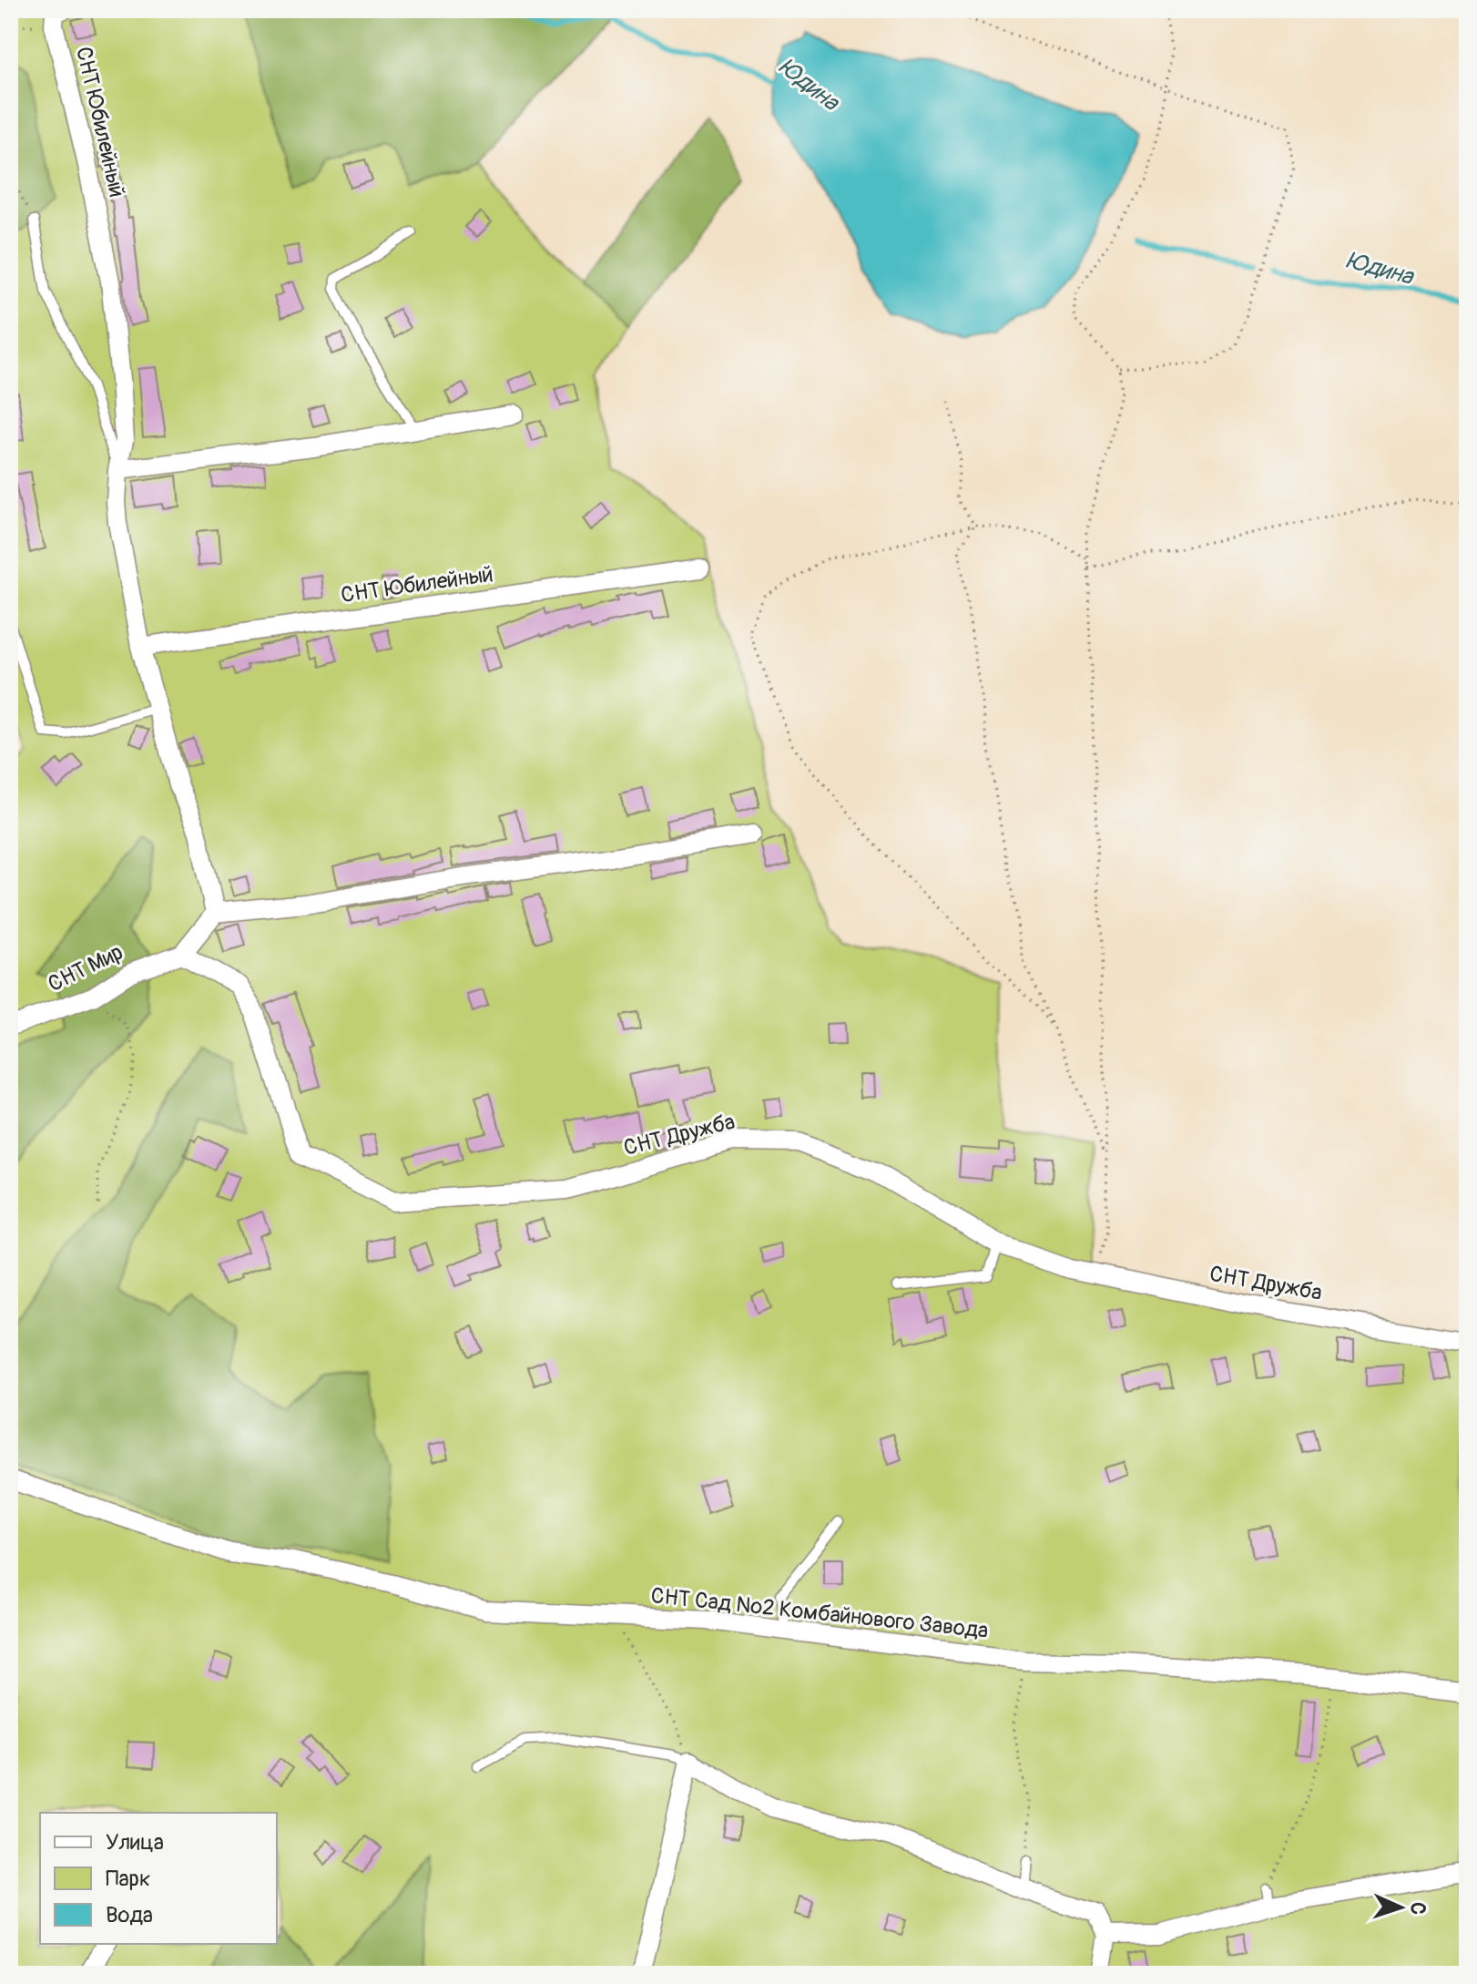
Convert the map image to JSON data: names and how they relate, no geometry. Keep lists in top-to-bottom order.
{
  "streets": {
    "street": [
      "СНТ Юбилейный",
      "СНТ Мир",
      "СНТ Дружба",
      "СНТ Сад №2 Комбайнового Завода"
    ]
  },
  "crossings": [
    ["СНТ Мир", "СНТ Дружба"]
  ],
  "water": ["Юдина"],
  "legend": ["Улица", "Парк", "Вода"],
  "north": "right"
}
